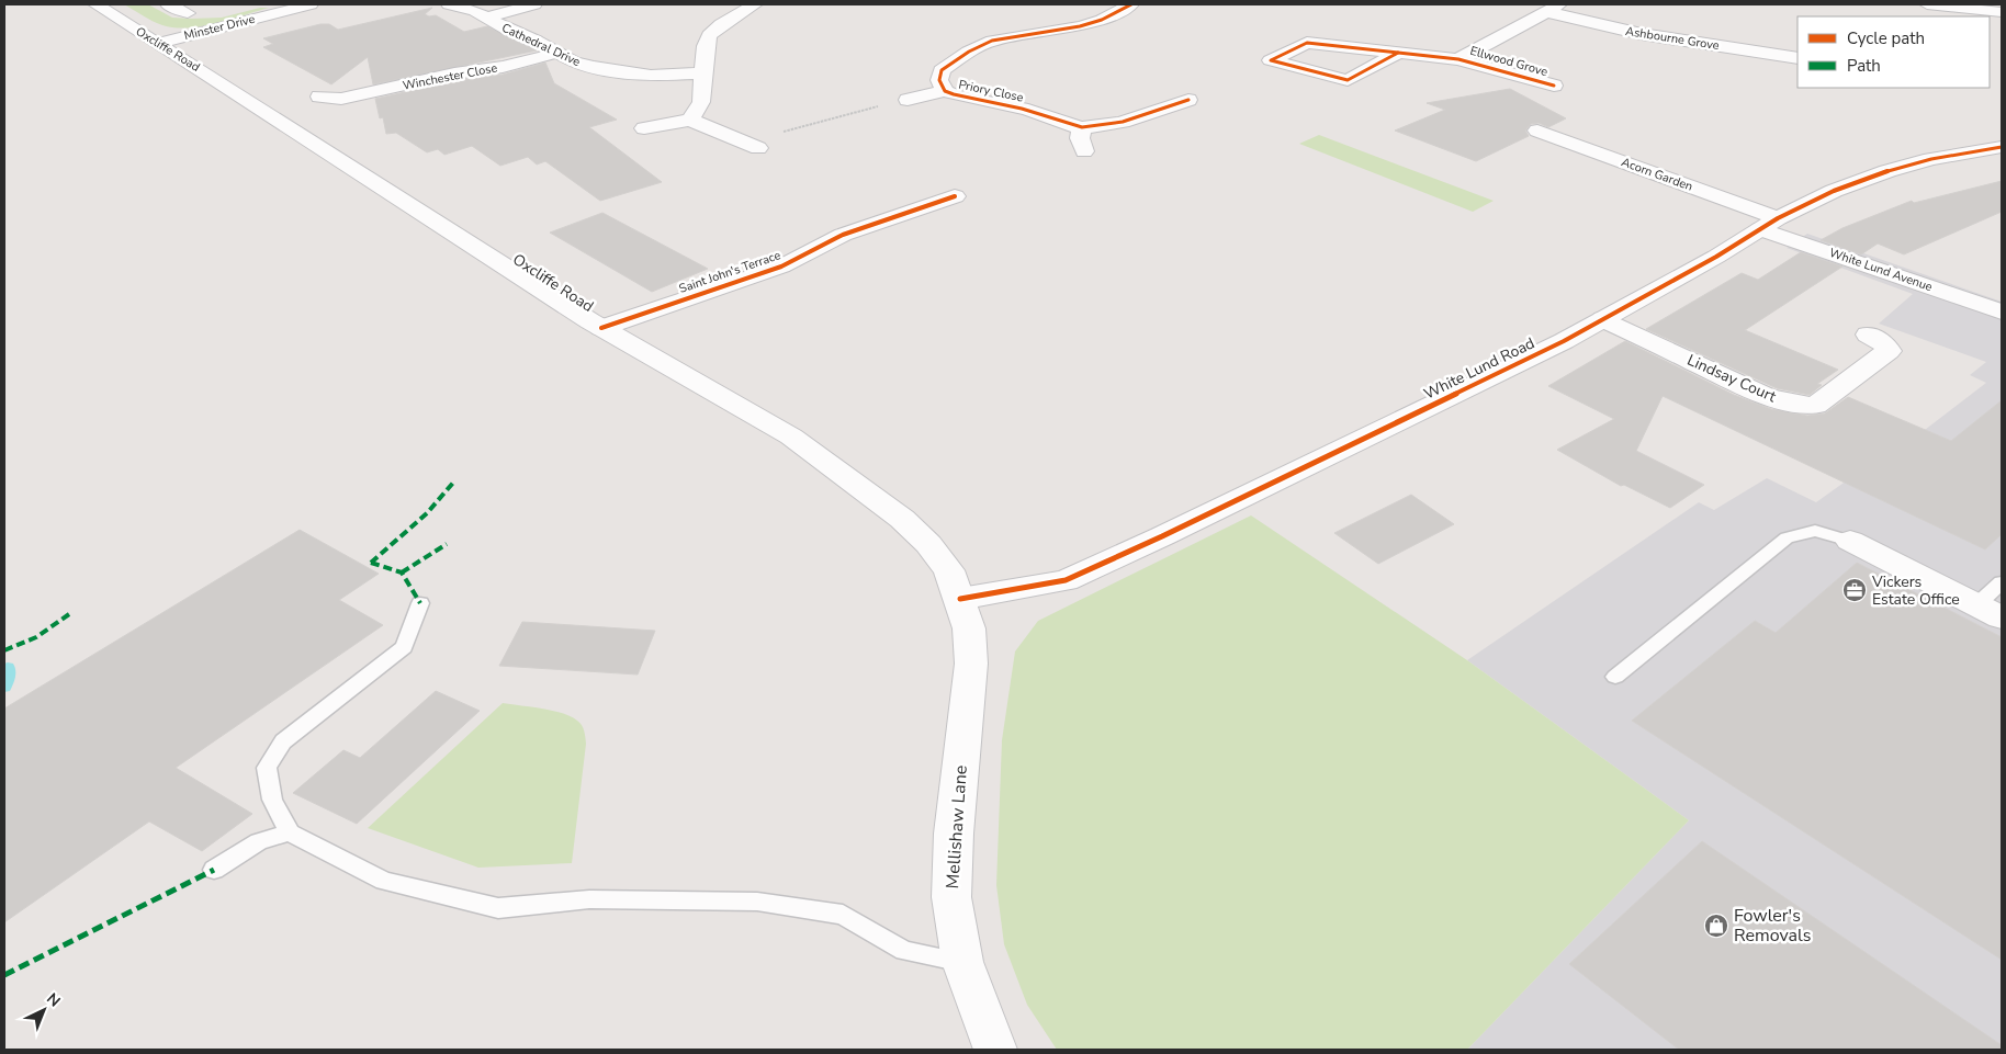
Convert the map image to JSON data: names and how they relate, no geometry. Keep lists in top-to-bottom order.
{
  "streets": {
    "street": [
      "Minster Drive",
      "Ashbourne Grove",
      "Cathedral Drive",
      "Oxcliffe Road",
      "Ellwood Grove",
      "Winchester Close",
      "Priory Close",
      "Acorn Garden",
      "White Lund Avenue",
      "Saint John's Terrace",
      "White Lund Road",
      "Lindsay Court",
      "Mellishaw Lane"
    ]
  },
  "crossings": [
    ["Minster Drive", "Oxcliffe Road"],
    ["Cathedral Drive", "Winchester Close"],
    ["Oxcliffe Road", "Saint John's Terrace"],
    ["Oxcliffe Road", "White Lund Road"],
    ["Oxcliffe Road", "Mellishaw Lane"],
    ["Acorn Garden", "White Lund Avenue"],
    ["Acorn Garden", "White Lund Road"],
    ["White Lund Avenue", "White Lund Road"],
    ["White Lund Road", "Lindsay Court"],
    ["White Lund Road", "Mellishaw Lane"]
  ],
  "places": {
    "office": ["Vickers Estate Office"],
    "shop": ["Fowler's Removals"]
  },
  "legend": ["Cycle path", "Path"],
  "north": "top right"
}
